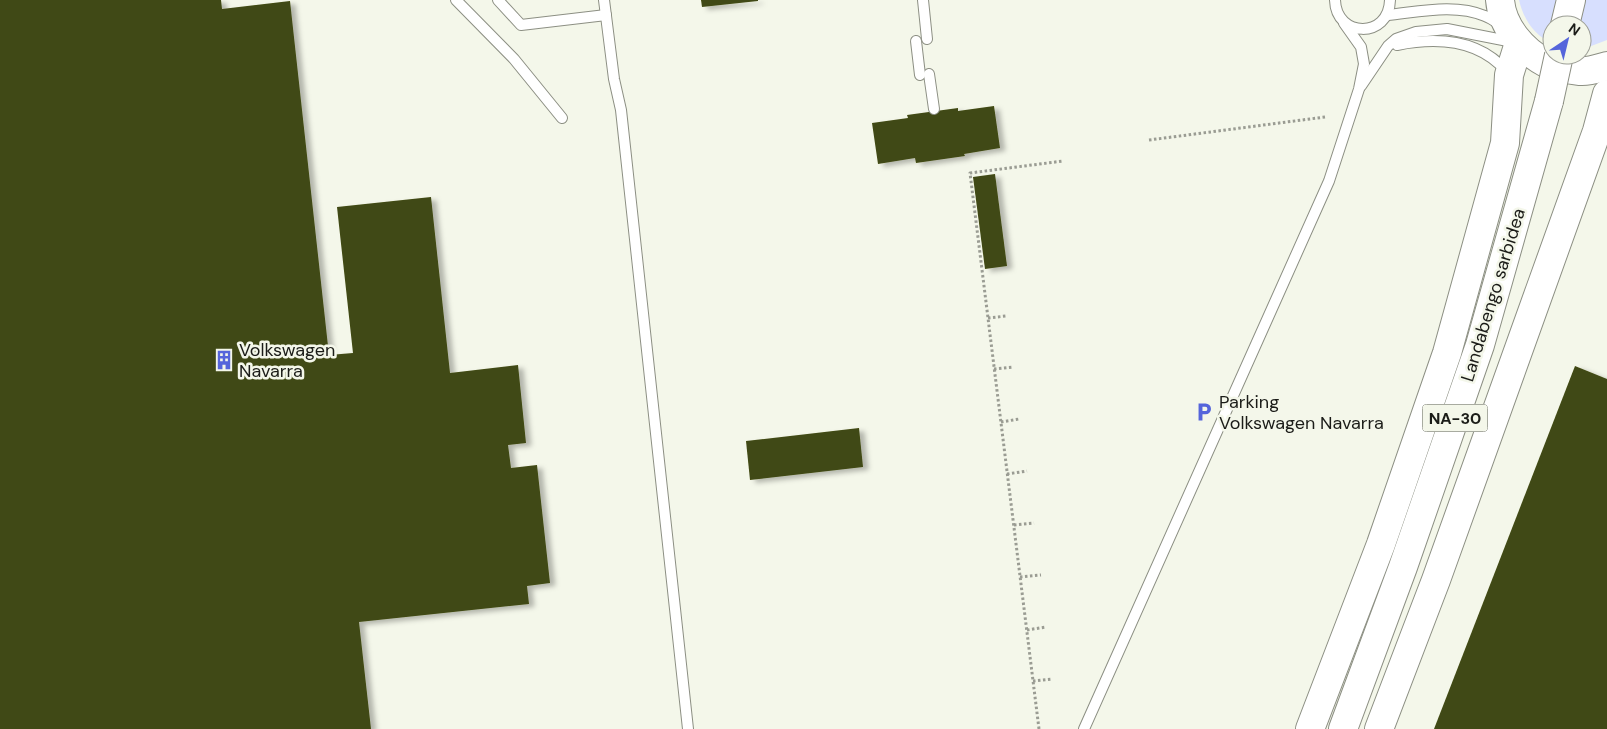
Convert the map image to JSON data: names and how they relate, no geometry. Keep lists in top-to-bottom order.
{
  "streets": {
    "main road": ["Landabengo sarbidea", "NA-30"]
  },
  "places": {
    "building": ["Volkswagen Navarra"],
    "parking": ["Parking Volkswagen Navarra"]
  },
  "north": "top right"
}
